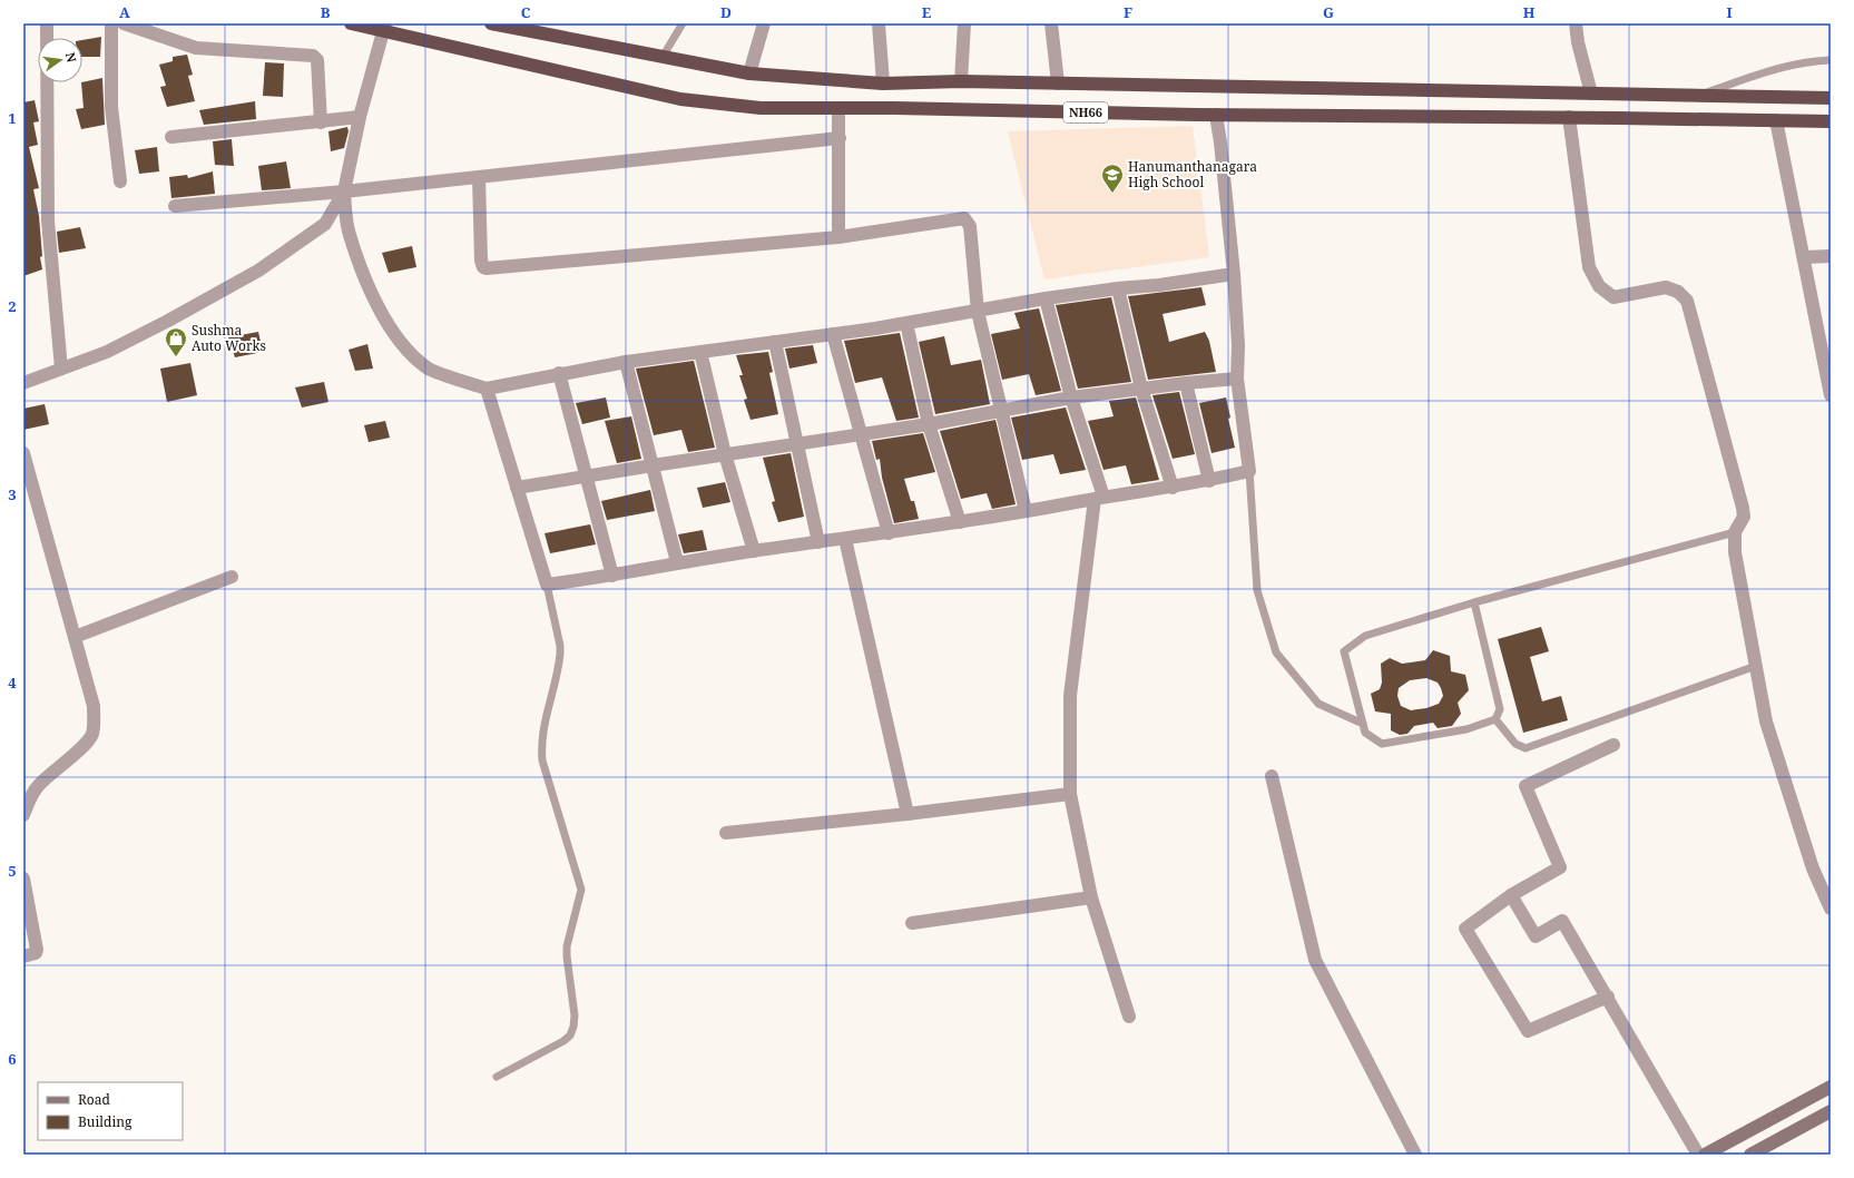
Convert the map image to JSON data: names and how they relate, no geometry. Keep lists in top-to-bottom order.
{
  "streets": {
    "highway": ["NH66"]
  },
  "places": {
    "school or university": ["Hanumanthanagara High School"],
    "shop": ["Sushma Auto Works"]
  },
  "legend": ["Road", "Building"],
  "north": "right",
  "grid": {
    "columns": [
      "A",
      "B",
      "C",
      "D",
      "E",
      "F",
      "G",
      "H",
      "I"
    ],
    "rows": [
      "1",
      "2",
      "3",
      "4",
      "5",
      "6"
    ]
  }
}
